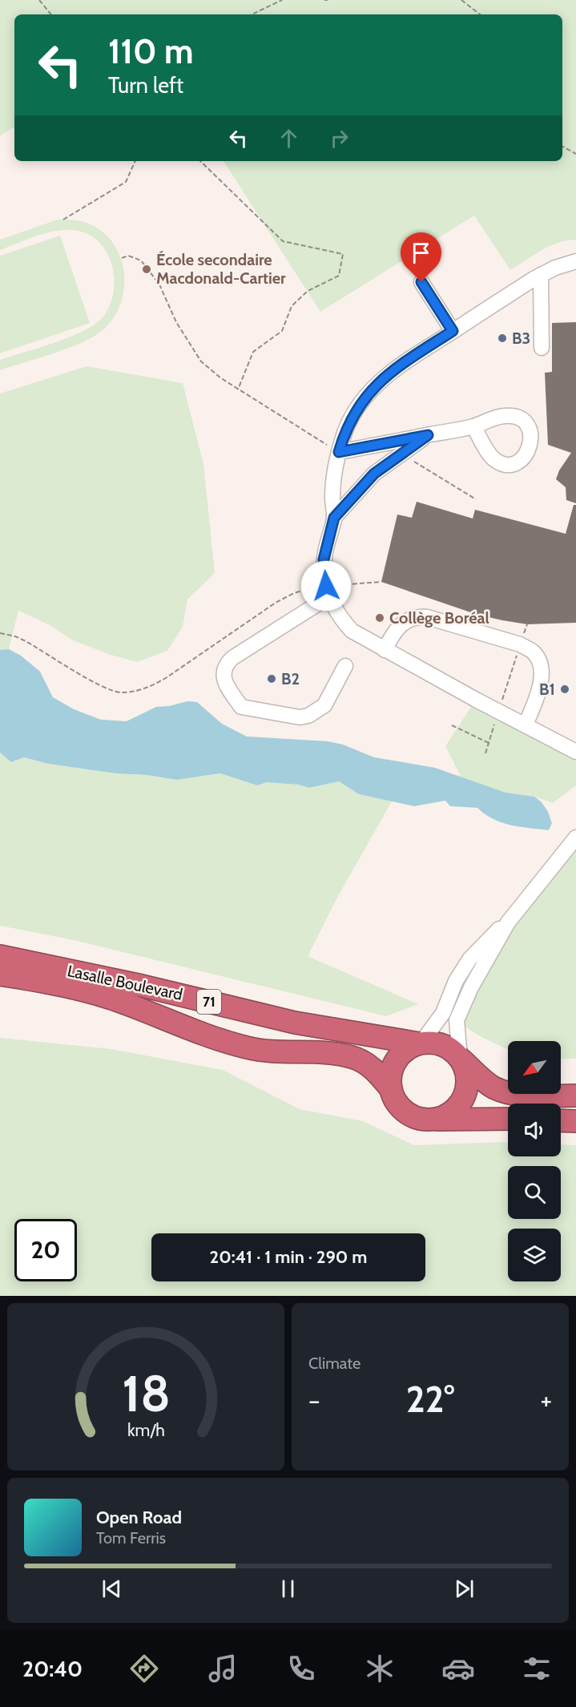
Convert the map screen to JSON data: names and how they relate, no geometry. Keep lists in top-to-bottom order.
{
  "streets": {
    "highway": ["Lasalle Boulevard", "71"]
  },
  "places": [
    "École secondaire Macdonald-Cartier",
    "B3",
    "Collège Boréal",
    "B2",
    "B1"
  ],
  "north": "bottom left",
  "page": {
    "turn": ["110 m", "Turn left"],
    "limit": "20",
    "trip": "20:41 · 1 min · 290 m",
    "tile": "Climate",
    "heat": ["−", "22°", "+"],
    "song": ["Open Road", "Tom Ferris"],
    "tabs": "20:40",
    "gauge": ["18", "km/h"]
  }
}
